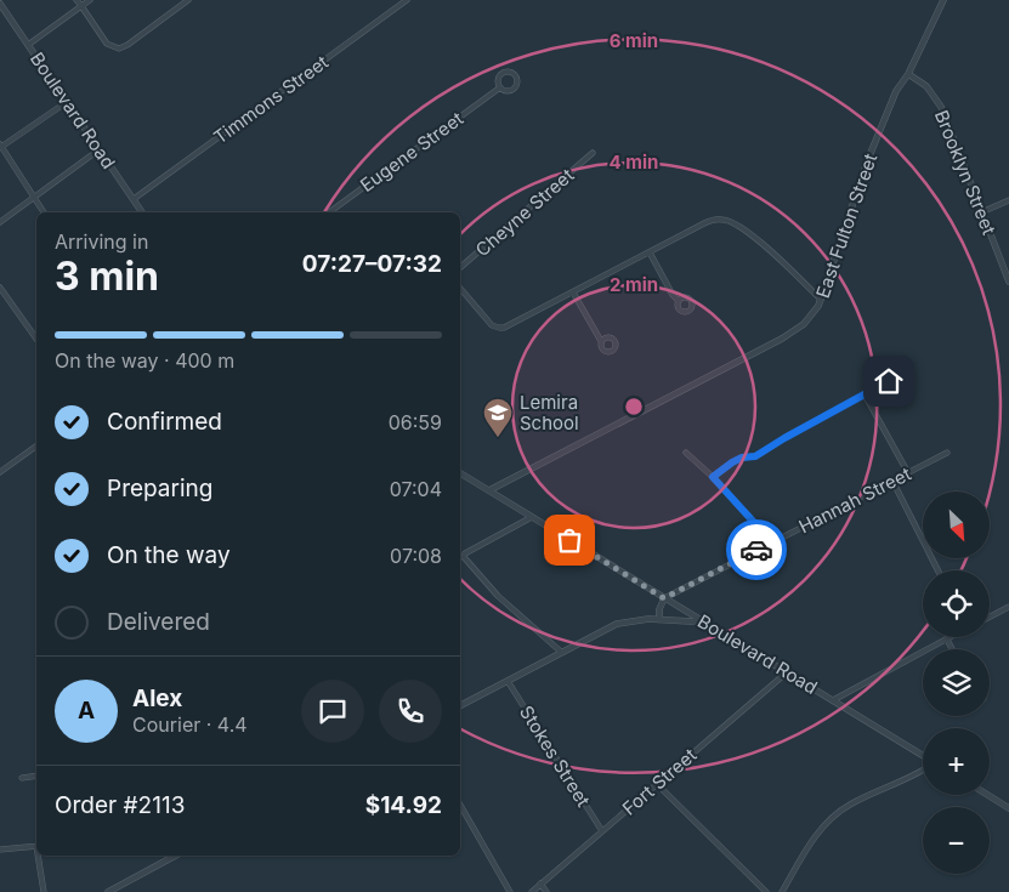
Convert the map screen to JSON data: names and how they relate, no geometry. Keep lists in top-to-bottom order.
{
  "streets": {
    "street": [
      "Timmons Street",
      "Boulevard Road",
      "Eugene Street",
      "Brooklyn Street",
      "Cheyne Street",
      "East Fulton Street",
      "Hannah Street",
      "Stokes Street",
      "Fort Street"
    ]
  },
  "crossings": [
    ["Timmons Street", "Boulevard Road"],
    ["Boulevard Road", "East Fulton Street"],
    ["Boulevard Road", "Hannah Street"],
    ["Boulevard Road", "Fort Street"],
    ["Brooklyn Street", "East Fulton Street"],
    ["Stokes Street", "Fort Street"]
  ],
  "places": {
    "school or university": ["Lemira School"]
  },
  "north": "bottom right",
  "page": {
    "heading": ["3 min", "Arriving in", "07:27–07:32"],
    "panel": [
      "Alex",
      "Courier · 4.4",
      "Order #2113",
      "$14.92"
    ],
    "bar": "On the way · 400 m",
    "list": [
      ["Confirmed", "06:59"],
      ["Preparing", "07:04"],
      ["On the way", "07:08"],
      "Delivered"
    ],
    "map_buttons": ["+", "−"],
    "round": "A"
  },
  "rings": ["6 min", "4 min", "2 min"]
}
